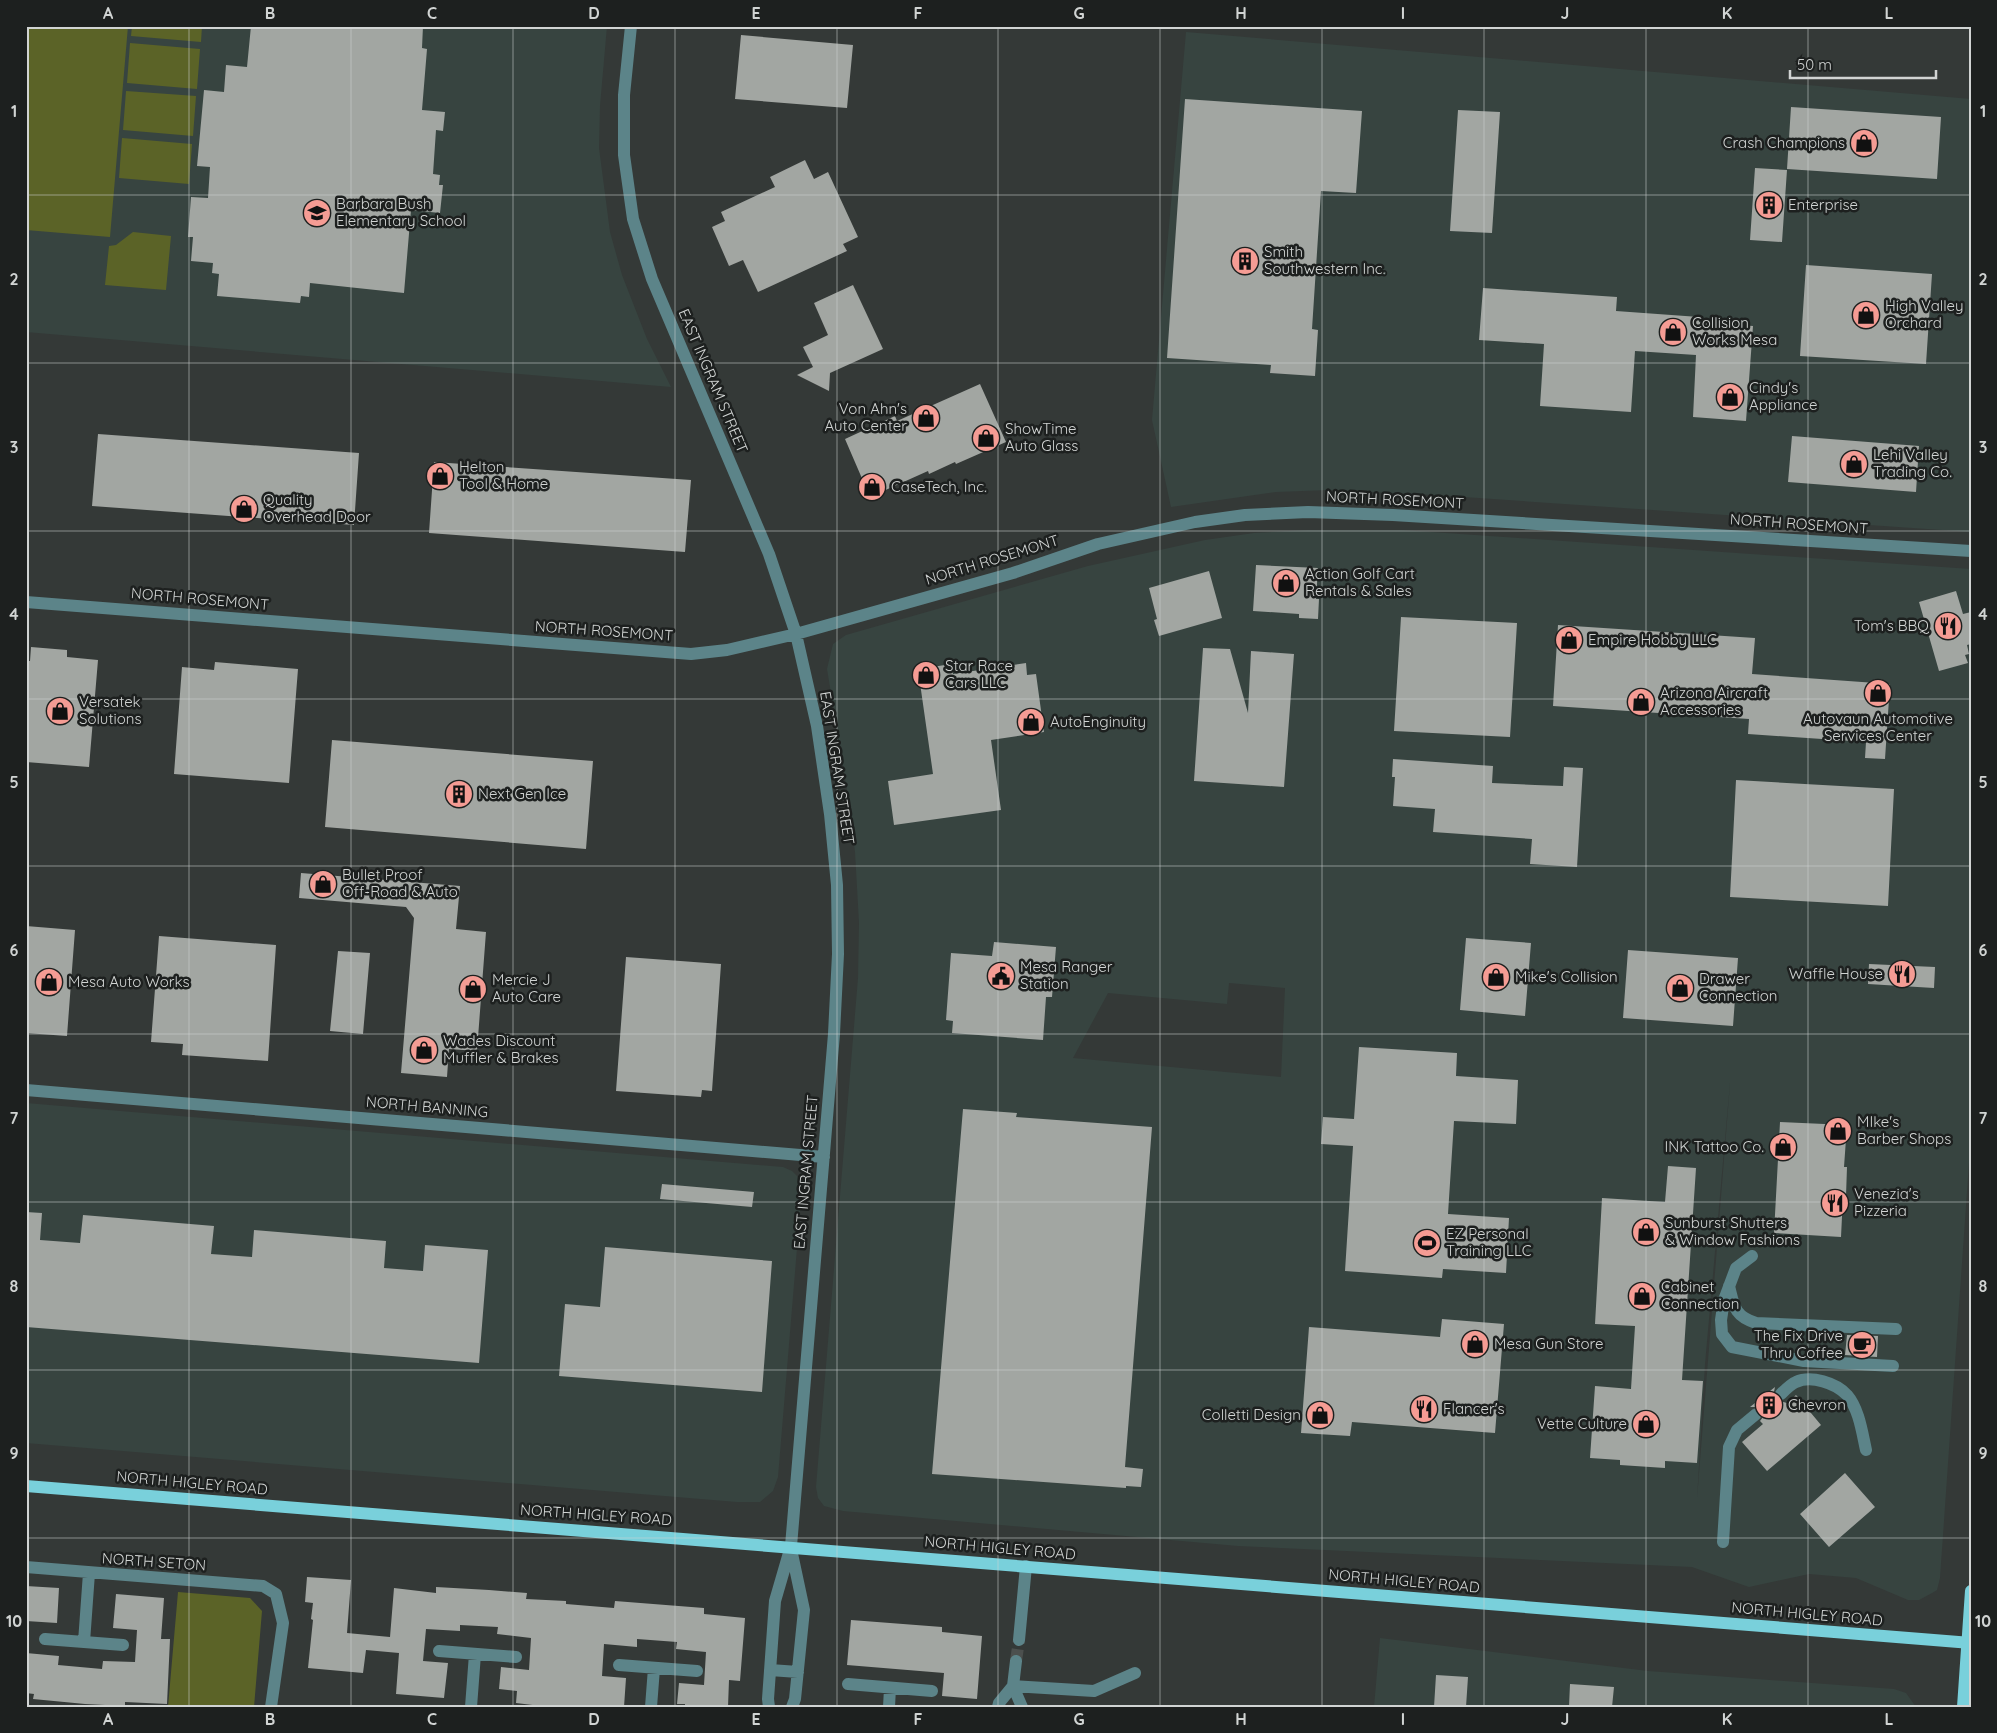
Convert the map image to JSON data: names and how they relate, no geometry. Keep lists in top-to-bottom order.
{
  "streets": {
    "main road": ["NORTH HIGLEY ROAD"],
    "street": [
      "EAST INGRAM STREET",
      "NORTH ROSEMONT",
      "NORTH BANNING",
      "NORTH SETON"
    ]
  },
  "crossings": [
    ["EAST INGRAM STREET", "NORTH ROSEMONT"],
    ["EAST INGRAM STREET", "NORTH BANNING"],
    ["EAST INGRAM STREET", "NORTH HIGLEY ROAD"]
  ],
  "places": {
    "shop": [
      "Crash Champions",
      "High Valley Orchard",
      "Collision Works Mesa",
      "Cindy's Appliance",
      "Von Ahn's Auto Center",
      "ShowTime Auto Glass",
      "Lehi Valley Trading Co.",
      "Helton Tool & Home",
      "CaseTech, Inc.",
      "Quality Overhead Door",
      "Action Golf Cart Rentals & Sales",
      "Empire Hobby LLC",
      "Star Race Cars LLC",
      "Autovaun Automotive Services Center",
      "Arizona Aircraft Accessories",
      "Versatek Solutions",
      "AutoEnginuity",
      "Bullet Proof Off-Road & Auto",
      "Mike's Collision",
      "Mesa Auto Works",
      "Drawer Connection",
      "Mercie J Auto Care",
      "Wades Discount Muffler & Brakes",
      "MIke's Barber Shops",
      "INK Tattoo Co.",
      "Sunburst Shutters & Window Fashions",
      "Cabinet Connection",
      "Mesa Gun Store",
      "Colletti Design",
      "Vette Culture"
    ],
    "building": [
      "Enterprise",
      "Smith Southwestern Inc.",
      "Next Gen Ice",
      "Chevron"
    ],
    "school or university": ["Barbara Bush Elementary School"],
    "restaurant": [
      "Tom's BBQ",
      "Waffle House",
      "Venezia's Pizzeria",
      "Flancer's"
    ],
    "public building": ["Mesa Ranger Station"],
    "sports": ["EZ Personal Training LLC"],
    "cafe": ["The Fix Drive Thru Coffee"]
  },
  "scale_bar": "50 m",
  "grid": {
    "columns": [
      "A",
      "B",
      "C",
      "D",
      "E",
      "F",
      "G",
      "H",
      "I",
      "J",
      "K",
      "L"
    ],
    "rows": [
      "1",
      "2",
      "3",
      "4",
      "5",
      "6",
      "7",
      "8",
      "9",
      "10"
    ]
  }
}
